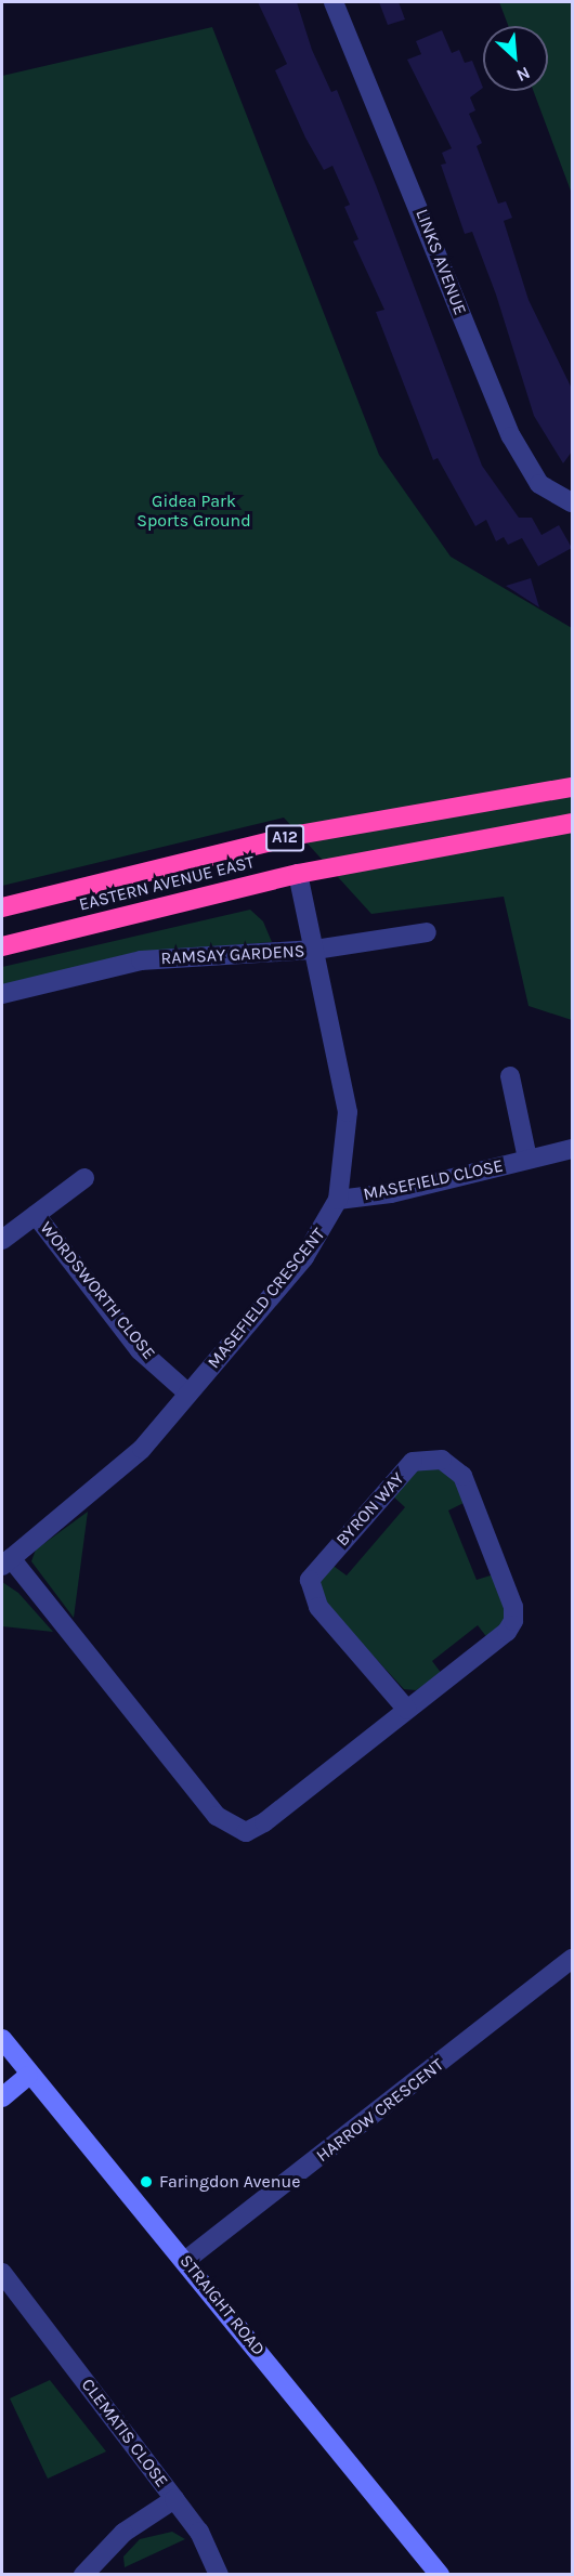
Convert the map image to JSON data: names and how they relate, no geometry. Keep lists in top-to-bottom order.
{
  "streets": {
    "highway": ["A12", "EASTERN AVENUE EAST"],
    "street": [
      "LINKS AVENUE",
      "RAMSAY GARDENS",
      "MASEFIELD CLOSE",
      "WORDSWORTH CLOSE",
      "MASEFIELD CRESCENT",
      "BYRON WAY",
      "HARROW CRESCENT",
      "STRAIGHT ROAD",
      "CLEMATIS CLOSE"
    ]
  },
  "crossings": [
    ["EASTERN AVENUE EAST", "MASEFIELD CRESCENT"],
    ["RAMSAY GARDENS", "MASEFIELD CRESCENT"],
    ["MASEFIELD CLOSE", "MASEFIELD CRESCENT"],
    ["WORDSWORTH CLOSE", "MASEFIELD CRESCENT"],
    ["MASEFIELD CRESCENT", "BYRON WAY"],
    ["HARROW CRESCENT", "STRAIGHT ROAD"]
  ],
  "parks": ["Gidea Park Sports Ground"],
  "places": ["Faringdon Avenue"],
  "north": "bottom right"
}
